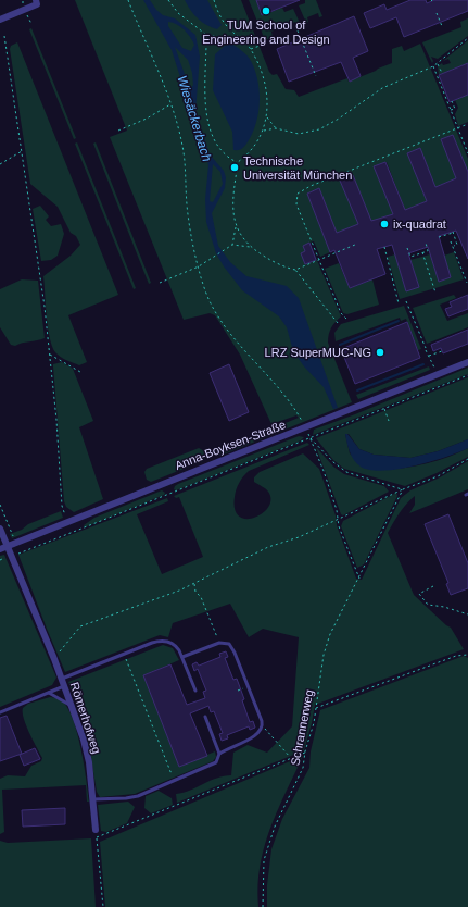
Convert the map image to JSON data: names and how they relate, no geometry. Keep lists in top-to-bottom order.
{
  "streets": {
    "street": ["Anna-Boyksen-Straße", "Römerhofweg"],
    "path": ["Schrannerweg"]
  },
  "crossings": [
    ["Anna-Boyksen-Straße", "Römerhofweg"]
  ],
  "water": ["Wiesäckerbach"],
  "places": [
    "TUM School of Engineering and Design",
    "Technische Universität München",
    "ix-quadrat",
    "LRZ SuperMUC-NG"
  ]
}
